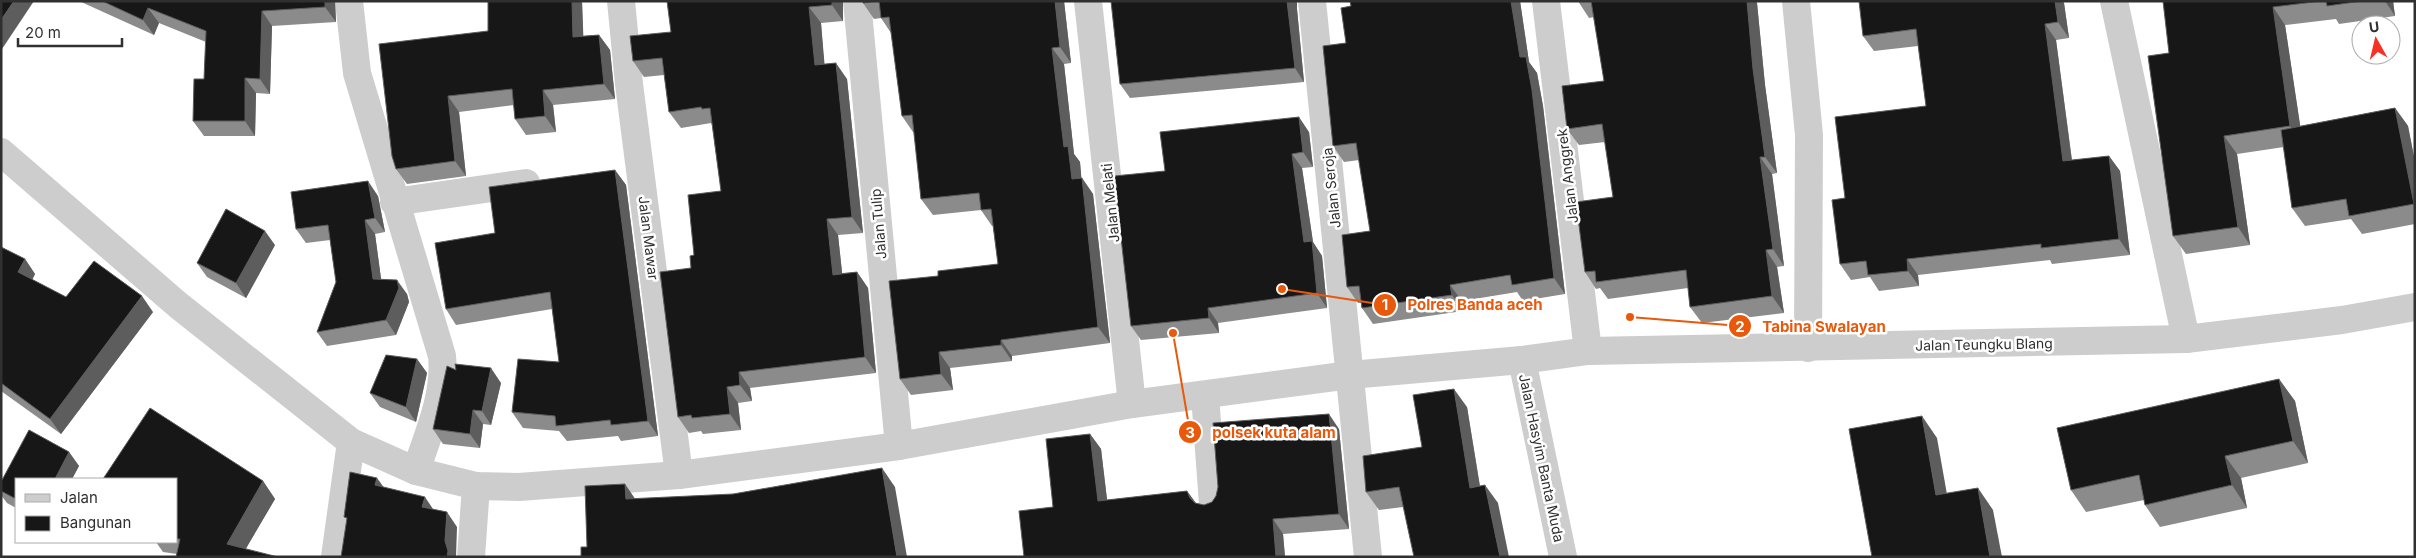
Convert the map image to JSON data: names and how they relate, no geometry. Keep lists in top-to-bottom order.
{
  "streets": {
    "street": [
      "Jalan Anggrek",
      "Jalan Seroja",
      "Jalan Melati",
      "Jalan Tulip",
      "Jalan Mawar",
      "Jalan Teungku Blang",
      "Jalan Hasyim Banta Muda"
    ]
  },
  "crossings": [
    ["Jalan Anggrek", "Jalan Teungku Blang"],
    ["Jalan Seroja", "Jalan Teungku Blang"],
    ["Jalan Melati", "Jalan Teungku Blang"],
    ["Jalan Tulip", "Jalan Teungku Blang"],
    ["Jalan Mawar", "Jalan Teungku Blang"],
    ["Jalan Teungku Blang", "Jalan Hasyim Banta Muda"]
  ],
  "places": ["Polres Banda aceh", "Tabina Swalayan", "polsek kuta alam"],
  "legend": ["Jalan", "Bangunan"],
  "scale_bar": "20 m",
  "north": "top"
}
